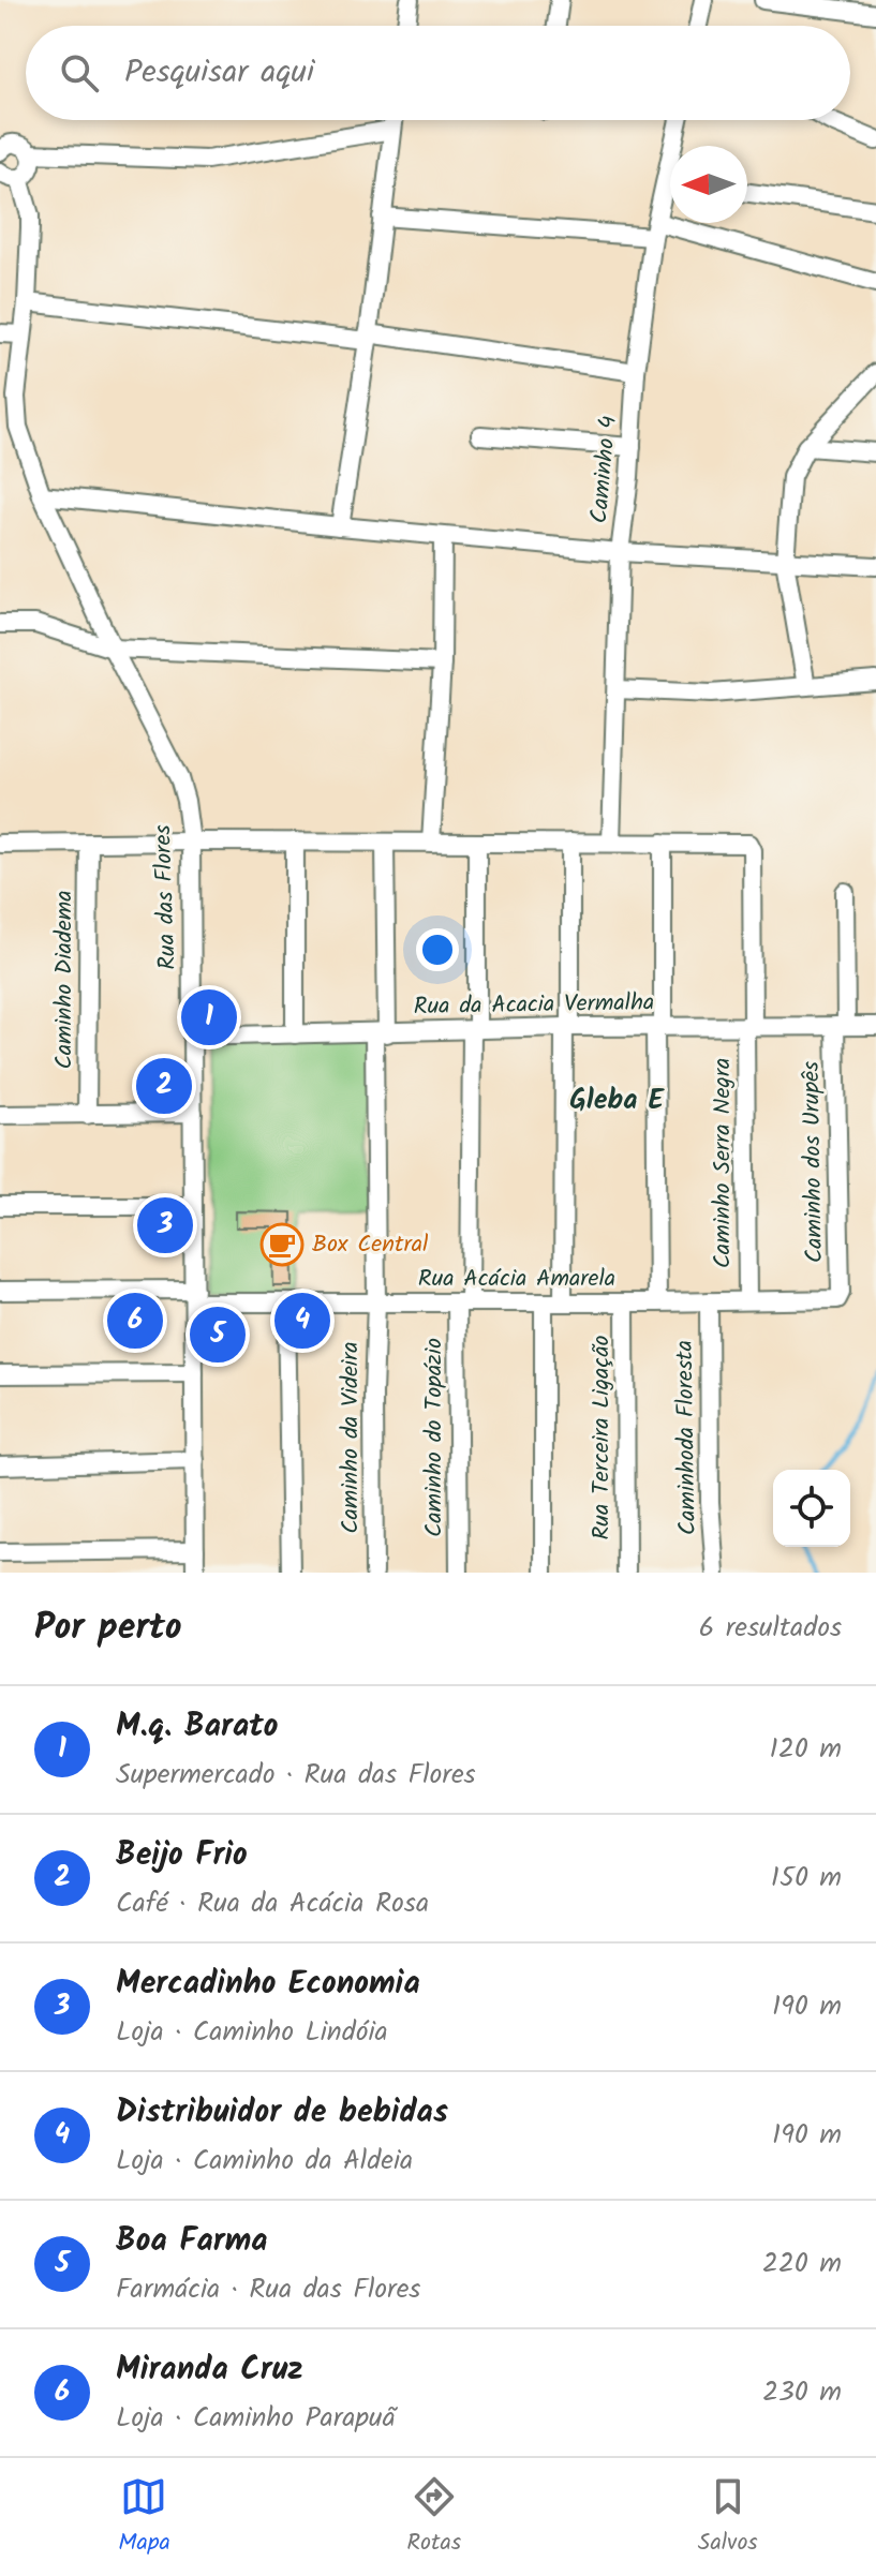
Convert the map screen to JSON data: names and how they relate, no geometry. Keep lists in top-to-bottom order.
{
  "streets": {
    "street": [
      "Caminho 4",
      "Rua das Flores",
      "Caminho Diadema",
      "Rua da Acacia Vermalha",
      "Caminho dos Urupês",
      "Caminho Serra Negra",
      "Rua Acácia Amarela",
      "Caminho da Videira",
      "Caminho do Topázio",
      "Rua Terceira Ligação",
      "Caminhoda Floresta"
    ]
  },
  "crossings": [
    ["Rua das Flores", "Rua da Acacia Vermalha"],
    ["Rua das Flores", "Rua Acácia Amarela"],
    ["Rua da Acacia Vermalha", "Caminho dos Urupês"],
    ["Rua da Acacia Vermalha", "Caminho Serra Negra"],
    ["Rua da Acacia Vermalha", "Caminho da Videira"],
    ["Rua da Acacia Vermalha", "Caminho do Topázio"],
    ["Caminho dos Urupês", "Rua Acácia Amarela"],
    ["Caminho Serra Negra", "Rua Acácia Amarela"],
    ["Rua Acácia Amarela", "Caminho da Videira"],
    ["Rua Acácia Amarela", "Caminho do Topázio"],
    ["Rua Acácia Amarela", "Rua Terceira Ligação"],
    ["Rua Acácia Amarela", "Caminhoda Floresta"]
  ],
  "districts": ["Gleba E"],
  "places": {
    "cafe": ["Box Central"]
  },
  "north": "left",
  "page": {
    "search": "Pesquisar aqui",
    "pins": [
      "1",
      "2",
      "3",
      "4",
      "6",
      "5"
    ],
    "heading": ["Por perto", "6 resultados"],
    "list": [
      {
        "mark": "1",
        "name": "M.q. Barato",
        "note": "Supermercado · Rua das Flores",
        "value": "120 m"
      },
      {
        "mark": "2",
        "name": "Beijo Frio",
        "note": "Café · Rua da Acácia Rosa",
        "value": "150 m"
      },
      {
        "mark": "3",
        "name": "Mercadinho Economia",
        "note": "Loja · Caminho Lindóia",
        "value": "190 m"
      },
      {
        "mark": "4",
        "name": "Distribuidor de bebidas",
        "note": "Loja · Caminho da Aldeia",
        "value": "190 m"
      },
      {
        "mark": "5",
        "name": "Boa Farma",
        "note": "Farmácia · Rua das Flores",
        "value": "220 m"
      },
      {
        "mark": "6",
        "name": "Miranda Cruz",
        "note": "Loja · Caminho Parapuã",
        "value": "230 m"
      }
    ],
    "nav": ["Mapa", "Rotas", "Salvos"]
  }
}
